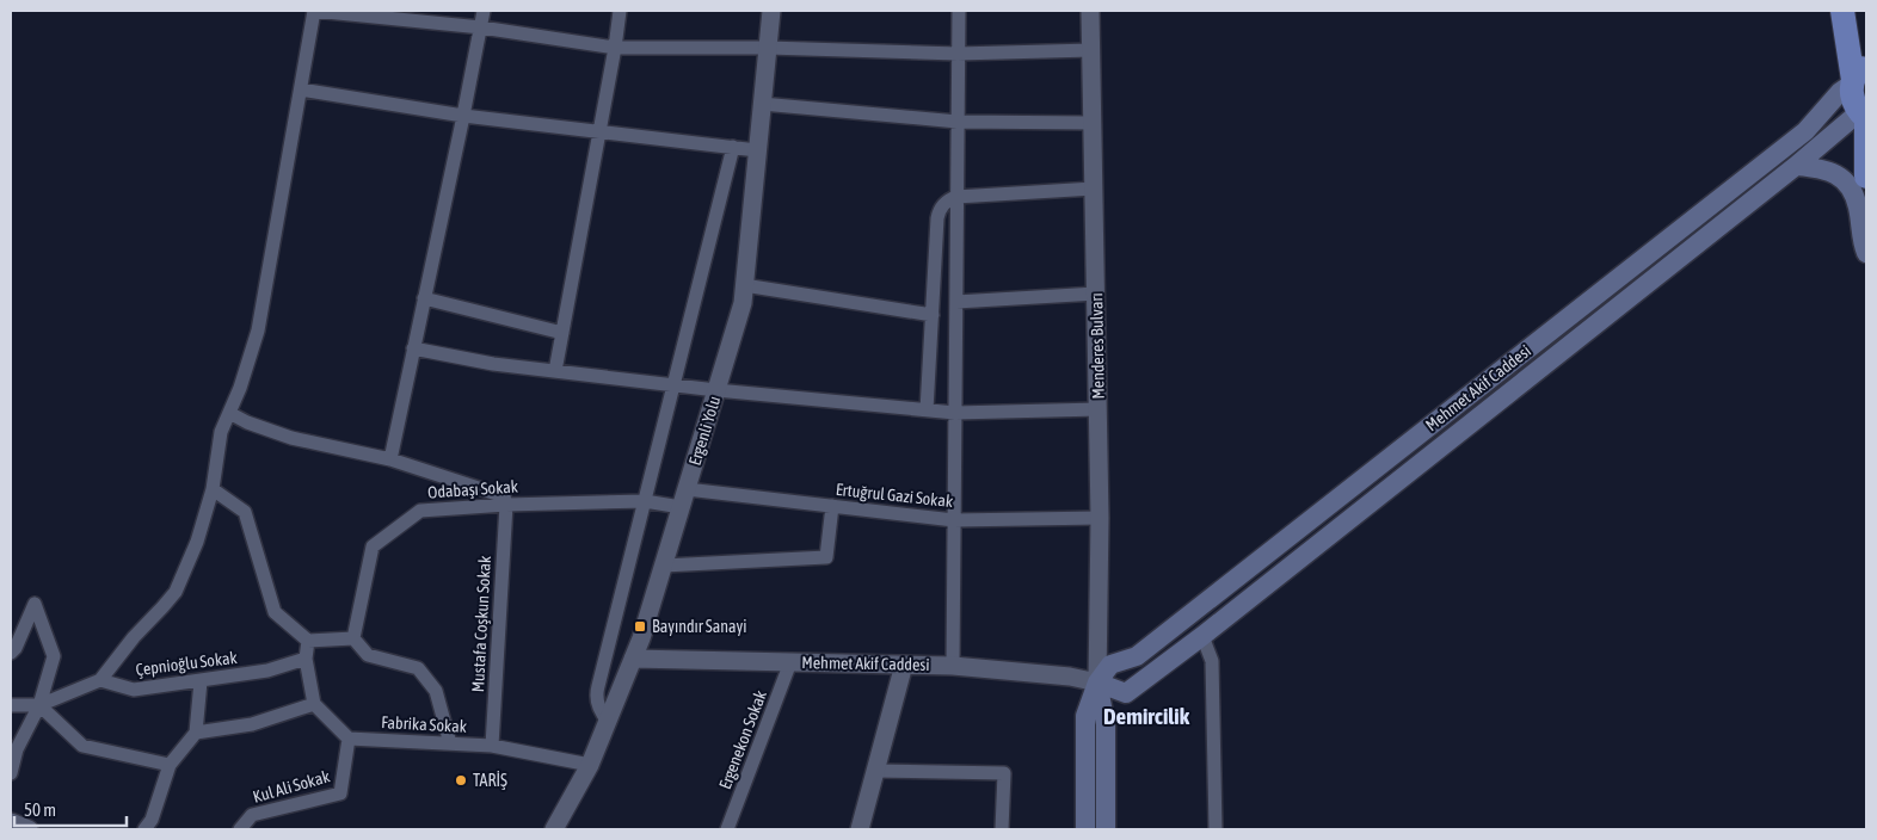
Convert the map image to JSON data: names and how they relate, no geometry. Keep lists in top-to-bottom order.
{
  "streets": {
    "main road": ["Menderes Bulvarı", "Mehmet Akif Caddesi"],
    "street": [
      "Ergenli Yolu",
      "Odabaşı Sokak",
      "Ertuğrul Gazi Sokak",
      "Mustafa Coşkun Sokak",
      "Çepnioğlu Sokak",
      "Fabrika Sokak",
      "Ergenekon Sokak",
      "Kul Ali Sokak"
    ]
  },
  "crossings": [
    ["Menderes Bulvarı", "Mehmet Akif Caddesi"],
    ["Menderes Bulvarı", "Ertuğrul Gazi Sokak"],
    ["Mehmet Akif Caddesi", "Ergenli Yolu"],
    ["Mehmet Akif Caddesi", "Ergenekon Sokak"],
    ["Ergenli Yolu", "Odabaşı Sokak"],
    ["Ergenli Yolu", "Ertuğrul Gazi Sokak"],
    ["Ergenli Yolu", "Fabrika Sokak"],
    ["Odabaşı Sokak", "Ertuğrul Gazi Sokak"],
    ["Odabaşı Sokak", "Mustafa Coşkun Sokak"],
    ["Mustafa Coşkun Sokak", "Fabrika Sokak"],
    ["Fabrika Sokak", "Kul Ali Sokak"]
  ],
  "districts": ["Demircilik"],
  "places": {
    "transit": ["Bayındır Sanayi"],
    "other": ["TARİŞ"]
  },
  "scale_bar": "50 m"
}
